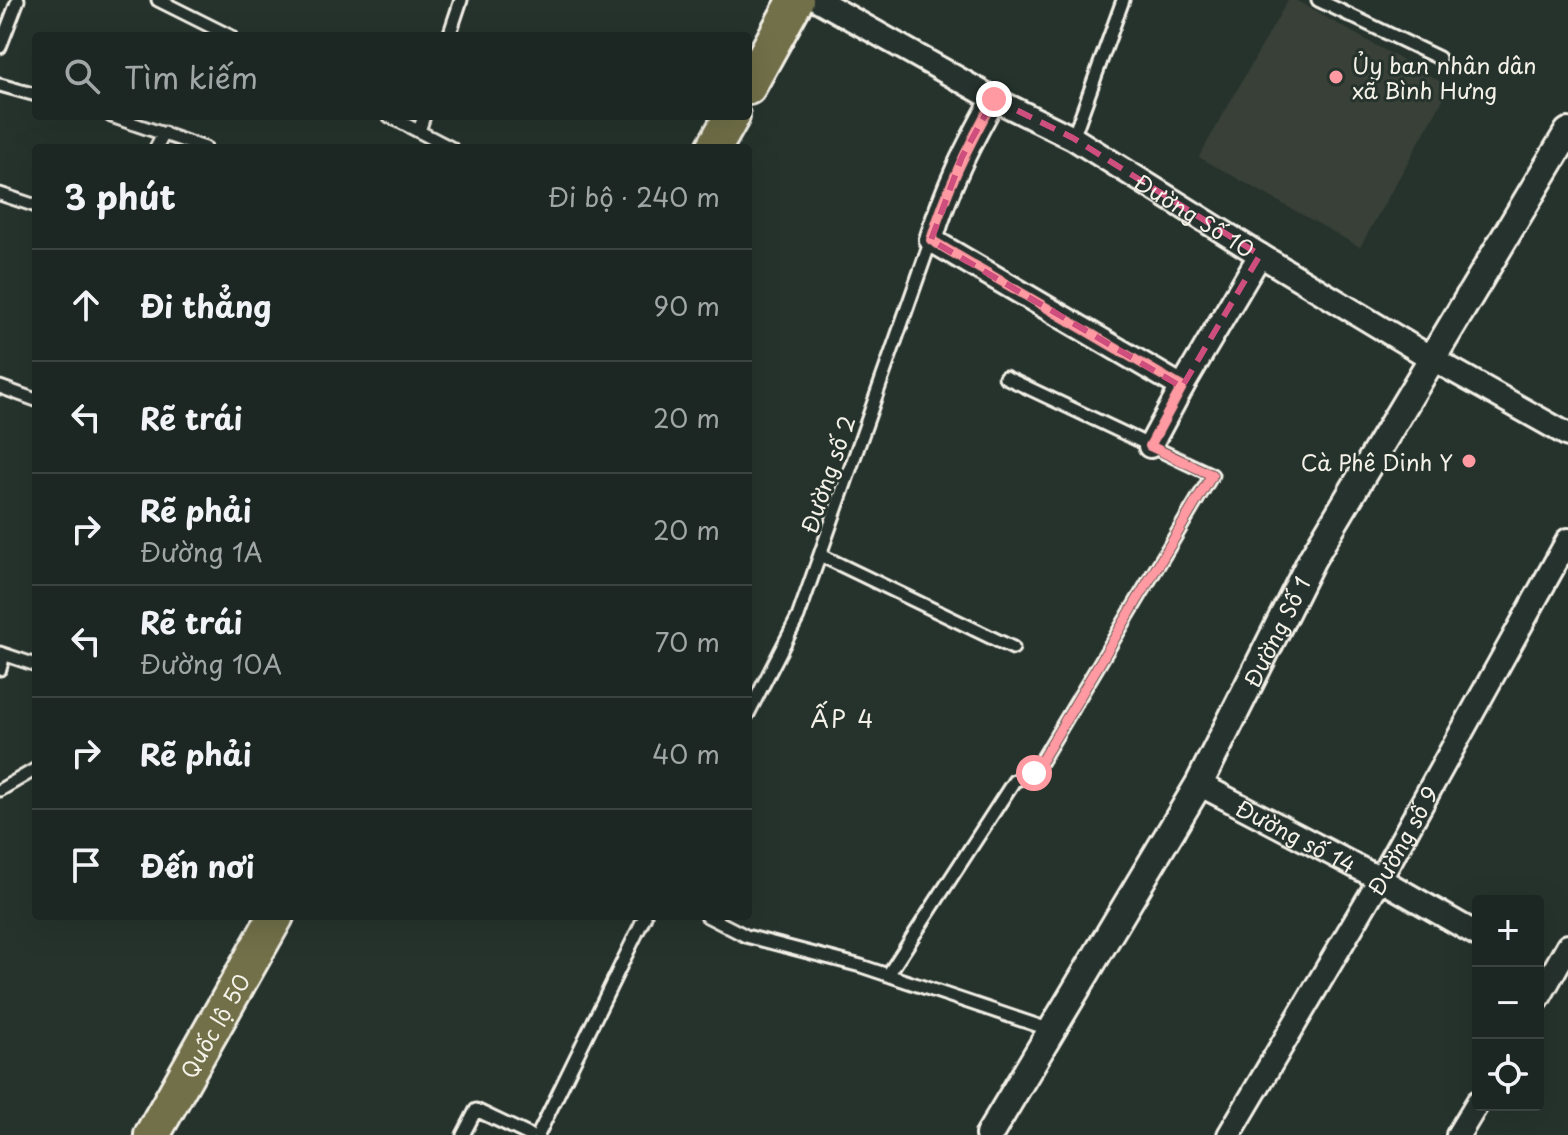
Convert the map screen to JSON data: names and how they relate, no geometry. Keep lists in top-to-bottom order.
{
  "streets": {
    "main road": ["Quốc lộ 50"],
    "street": [
      "Đường Số 10",
      "Đường Số 1",
      "Đường số 14",
      "Đường số 9"
    ],
    "lane": ["Đường số 2"]
  },
  "crossings": [
    ["Đường Số 10", "Đường Số 1"],
    ["Đường Số 1", "Đường số 14"],
    ["Đường số 14", "Đường số 9"]
  ],
  "districts": ["ẤP 4"],
  "places": ["Ủy ban nhân dân xã Bình Hưng", "Cà Phê Dinh Y"],
  "page": {
    "search": "Tìm kiếm",
    "heading": ["3 phút", "Đi bộ · 240 m"],
    "list": [
      ["Đi thẳng", "90 m"],
      ["Rẽ trái", "20 m"],
      ["Rẽ phải", "Đường 1A", "20 m"],
      ["Rẽ trái", "Đường 10A", "70 m"],
      ["Rẽ phải", "40 m"],
      "Đến nơi"
    ],
    "map_buttons": ["+", "−"]
  }
}
